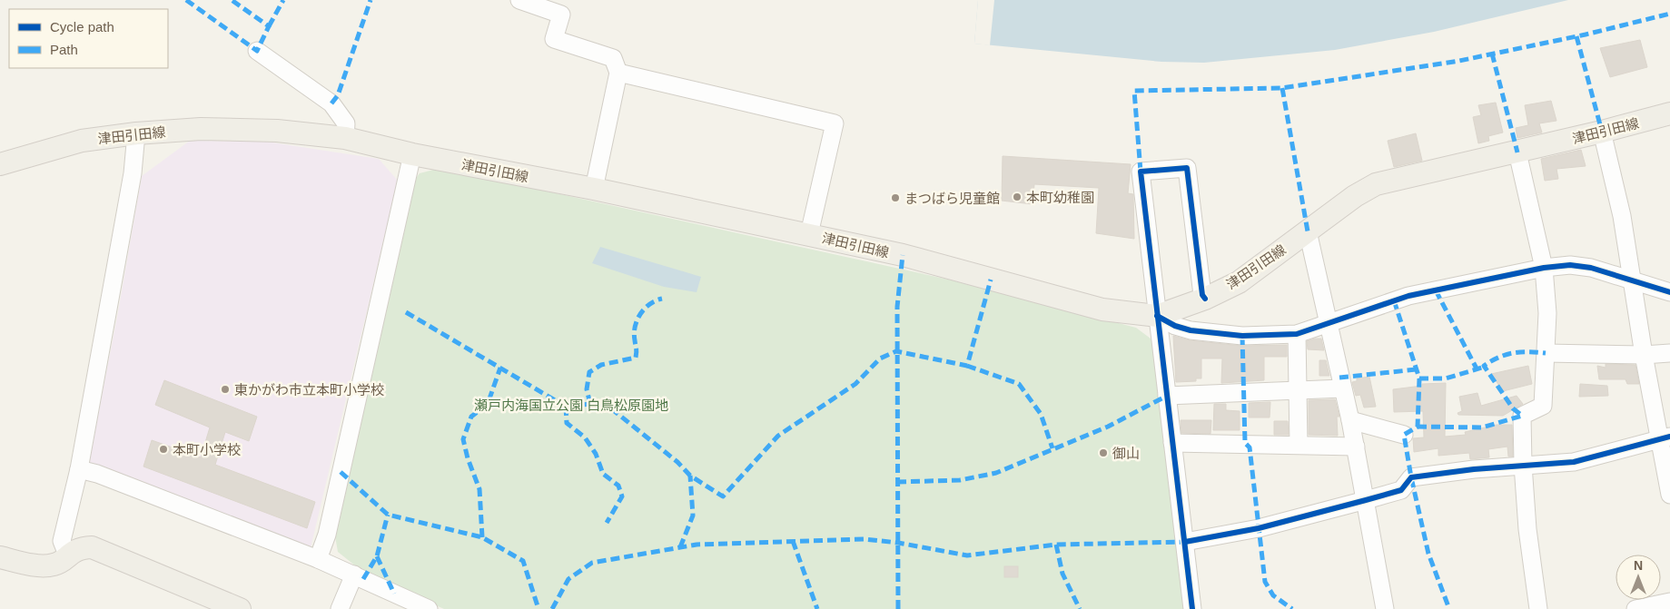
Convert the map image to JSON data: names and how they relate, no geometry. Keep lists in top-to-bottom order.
{
  "streets": {
    "main road": ["津田引田線"]
  },
  "parks": ["瀬戸内海国立公園 白鳥松原園地"],
  "places": [
    "本町幼稚園",
    "まつばら児童館",
    "東かがわ市立本町小学校",
    "本町小学校",
    "御山"
  ],
  "legend": ["Cycle path", "Path"],
  "north": "top"
}
